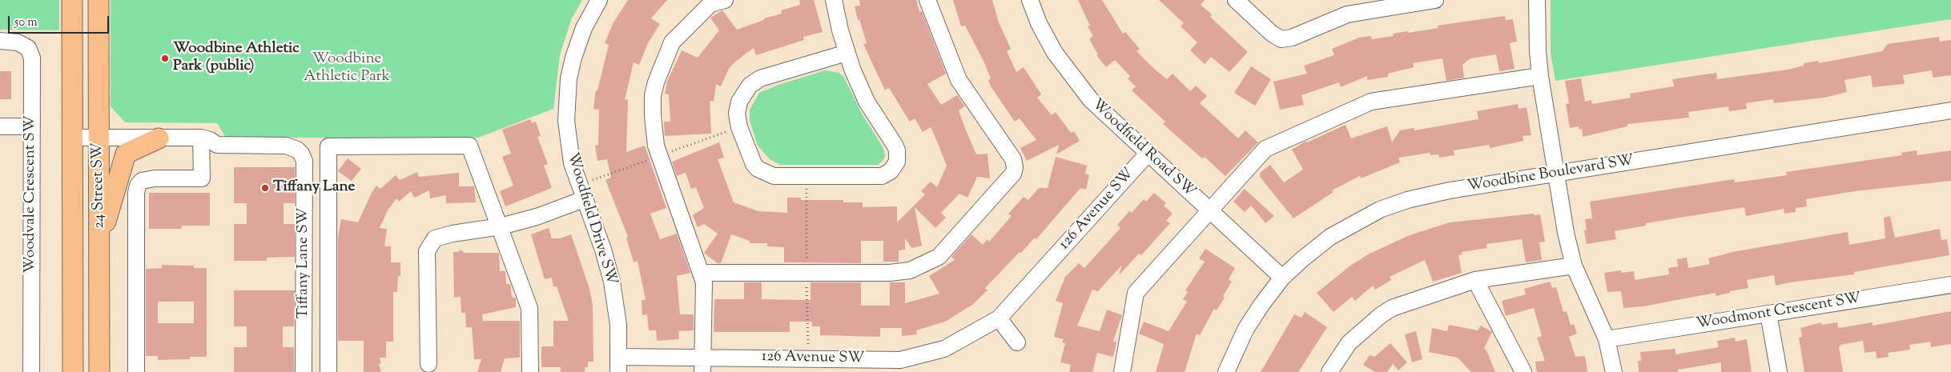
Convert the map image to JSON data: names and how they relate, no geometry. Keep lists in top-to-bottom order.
{
  "streets": {
    "main road": ["24 Street SW"],
    "street": [
      "Woodfield Road SW",
      "Woodbine Boulevard SW",
      "Woodvale Crescent SW",
      "126 Avenue SW",
      "Woodfield Drive SW",
      "Tiffany Lane SW",
      "Woodmont Crescent SW"
    ]
  },
  "crossings": [
    ["Woodfield Road SW", "Woodbine Boulevard SW"],
    ["Woodfield Road SW", "126 Avenue SW"],
    ["24 Street SW", "Tiffany Lane SW"],
    ["126 Avenue SW", "Woodfield Drive SW"]
  ],
  "parks": ["Woodbine Athletic Park"],
  "places": ["Woodbine Athletic Park (public)", "Tiffany Lane"],
  "scale_bar": "50 m"
}
